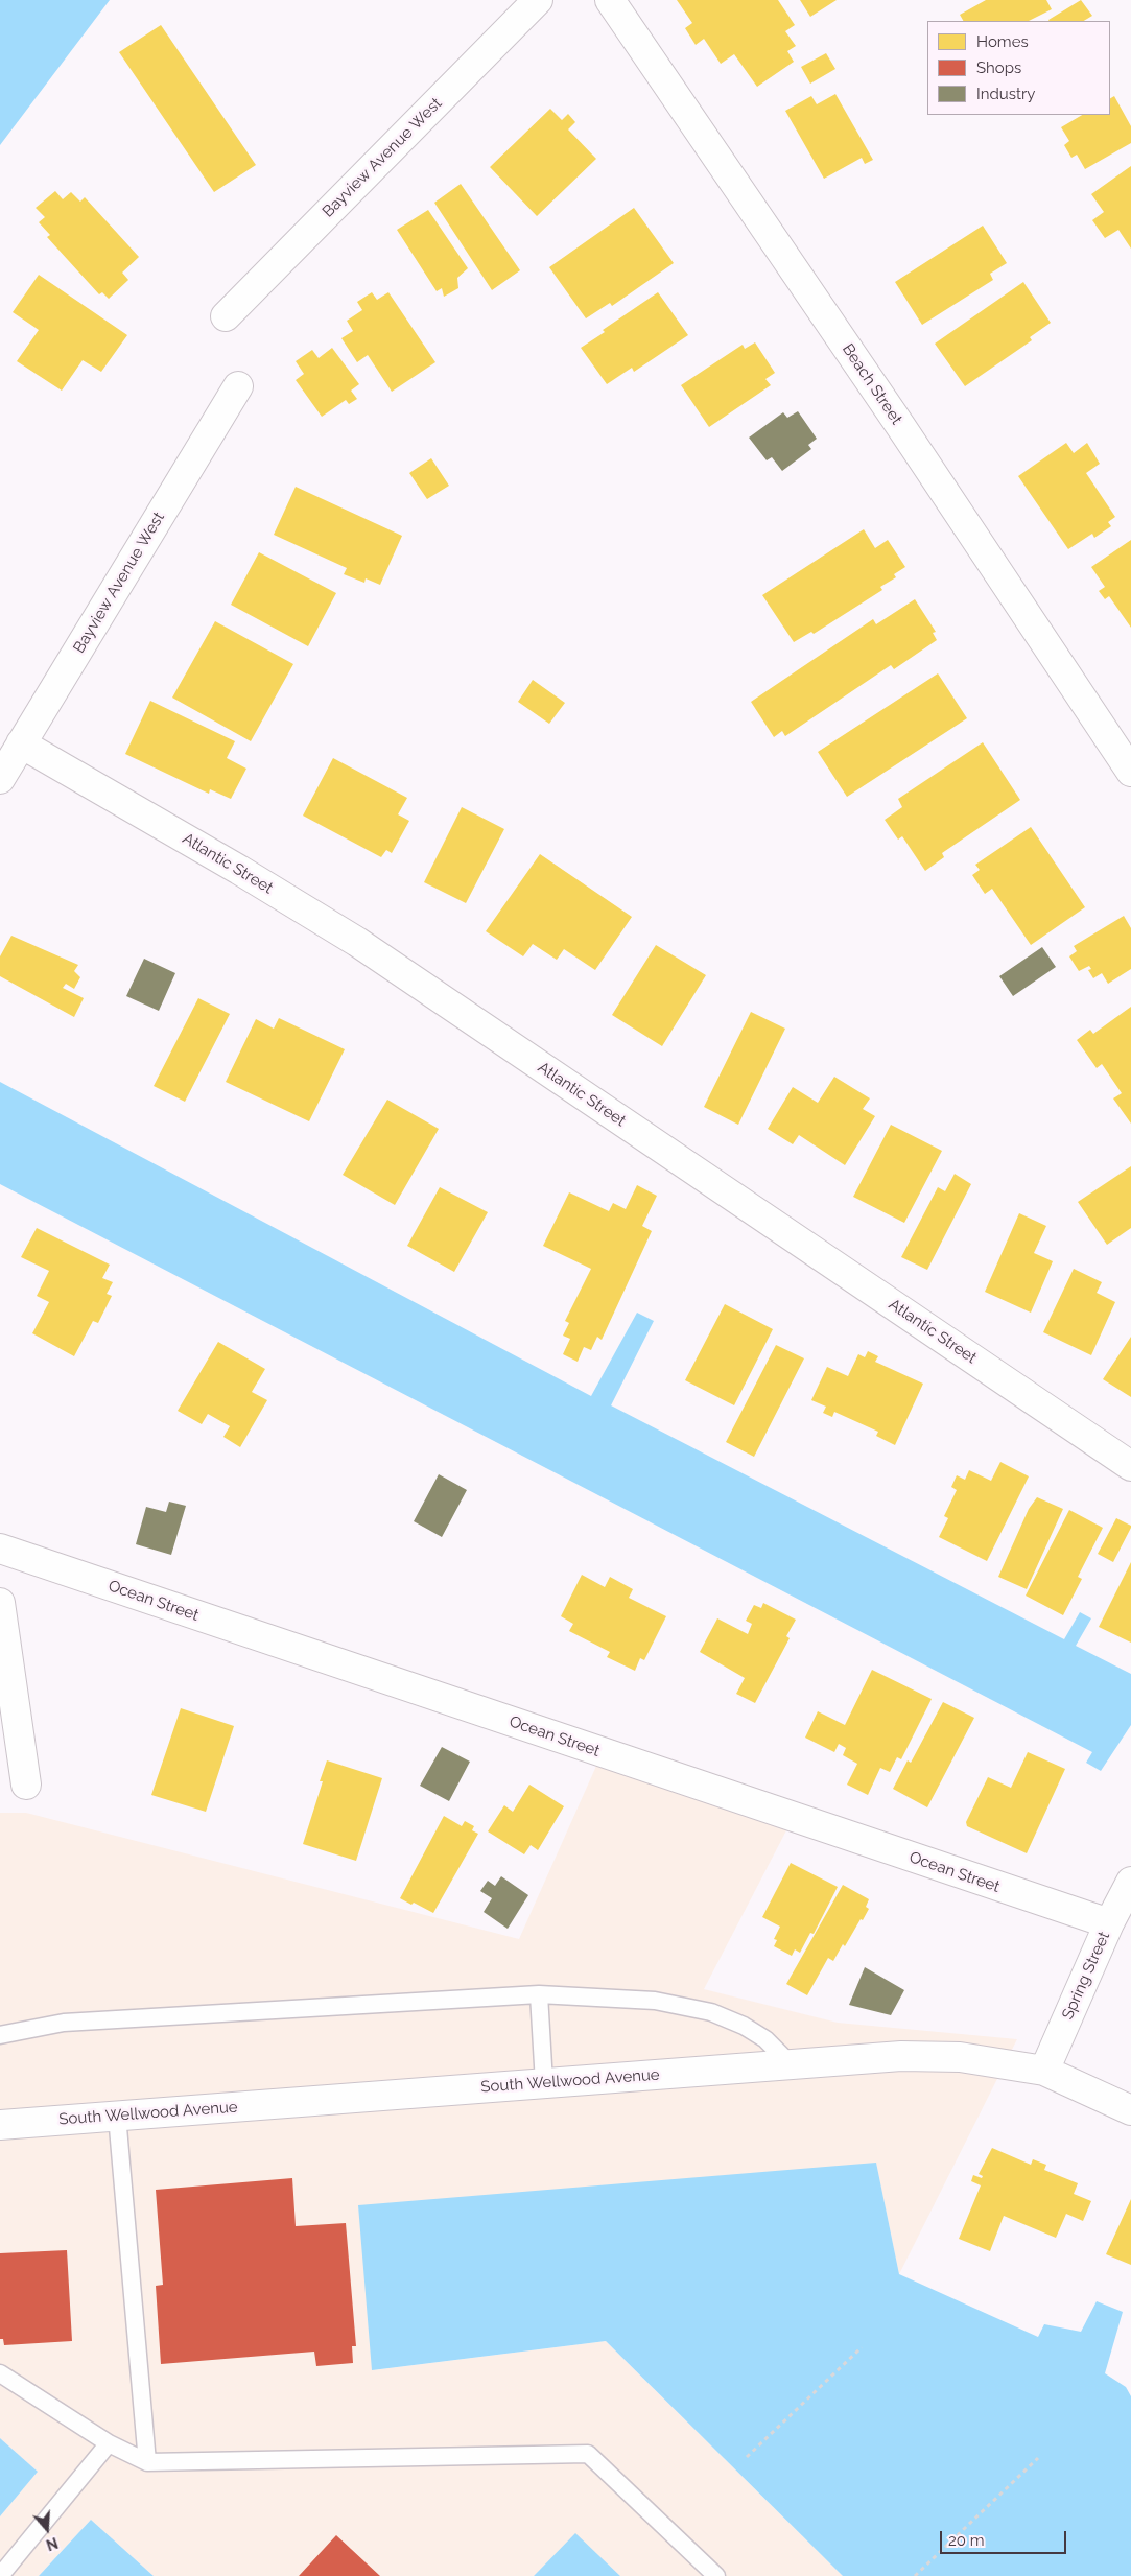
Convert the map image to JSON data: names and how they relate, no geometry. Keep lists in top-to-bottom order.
{
  "streets": {
    "street": [
      "Bayview Avenue West",
      "Beach Street",
      "Atlantic Street",
      "Ocean Street",
      "Spring Street",
      "South Wellwood Avenue"
    ]
  },
  "crossings": [
    ["Bayview Avenue West", "Atlantic Street"],
    ["Ocean Street", "Spring Street"],
    ["Spring Street", "South Wellwood Avenue"]
  ],
  "legend": ["Homes", "Shops", "Industry"],
  "scale_bar": "20 m",
  "north": "bottom"
}
